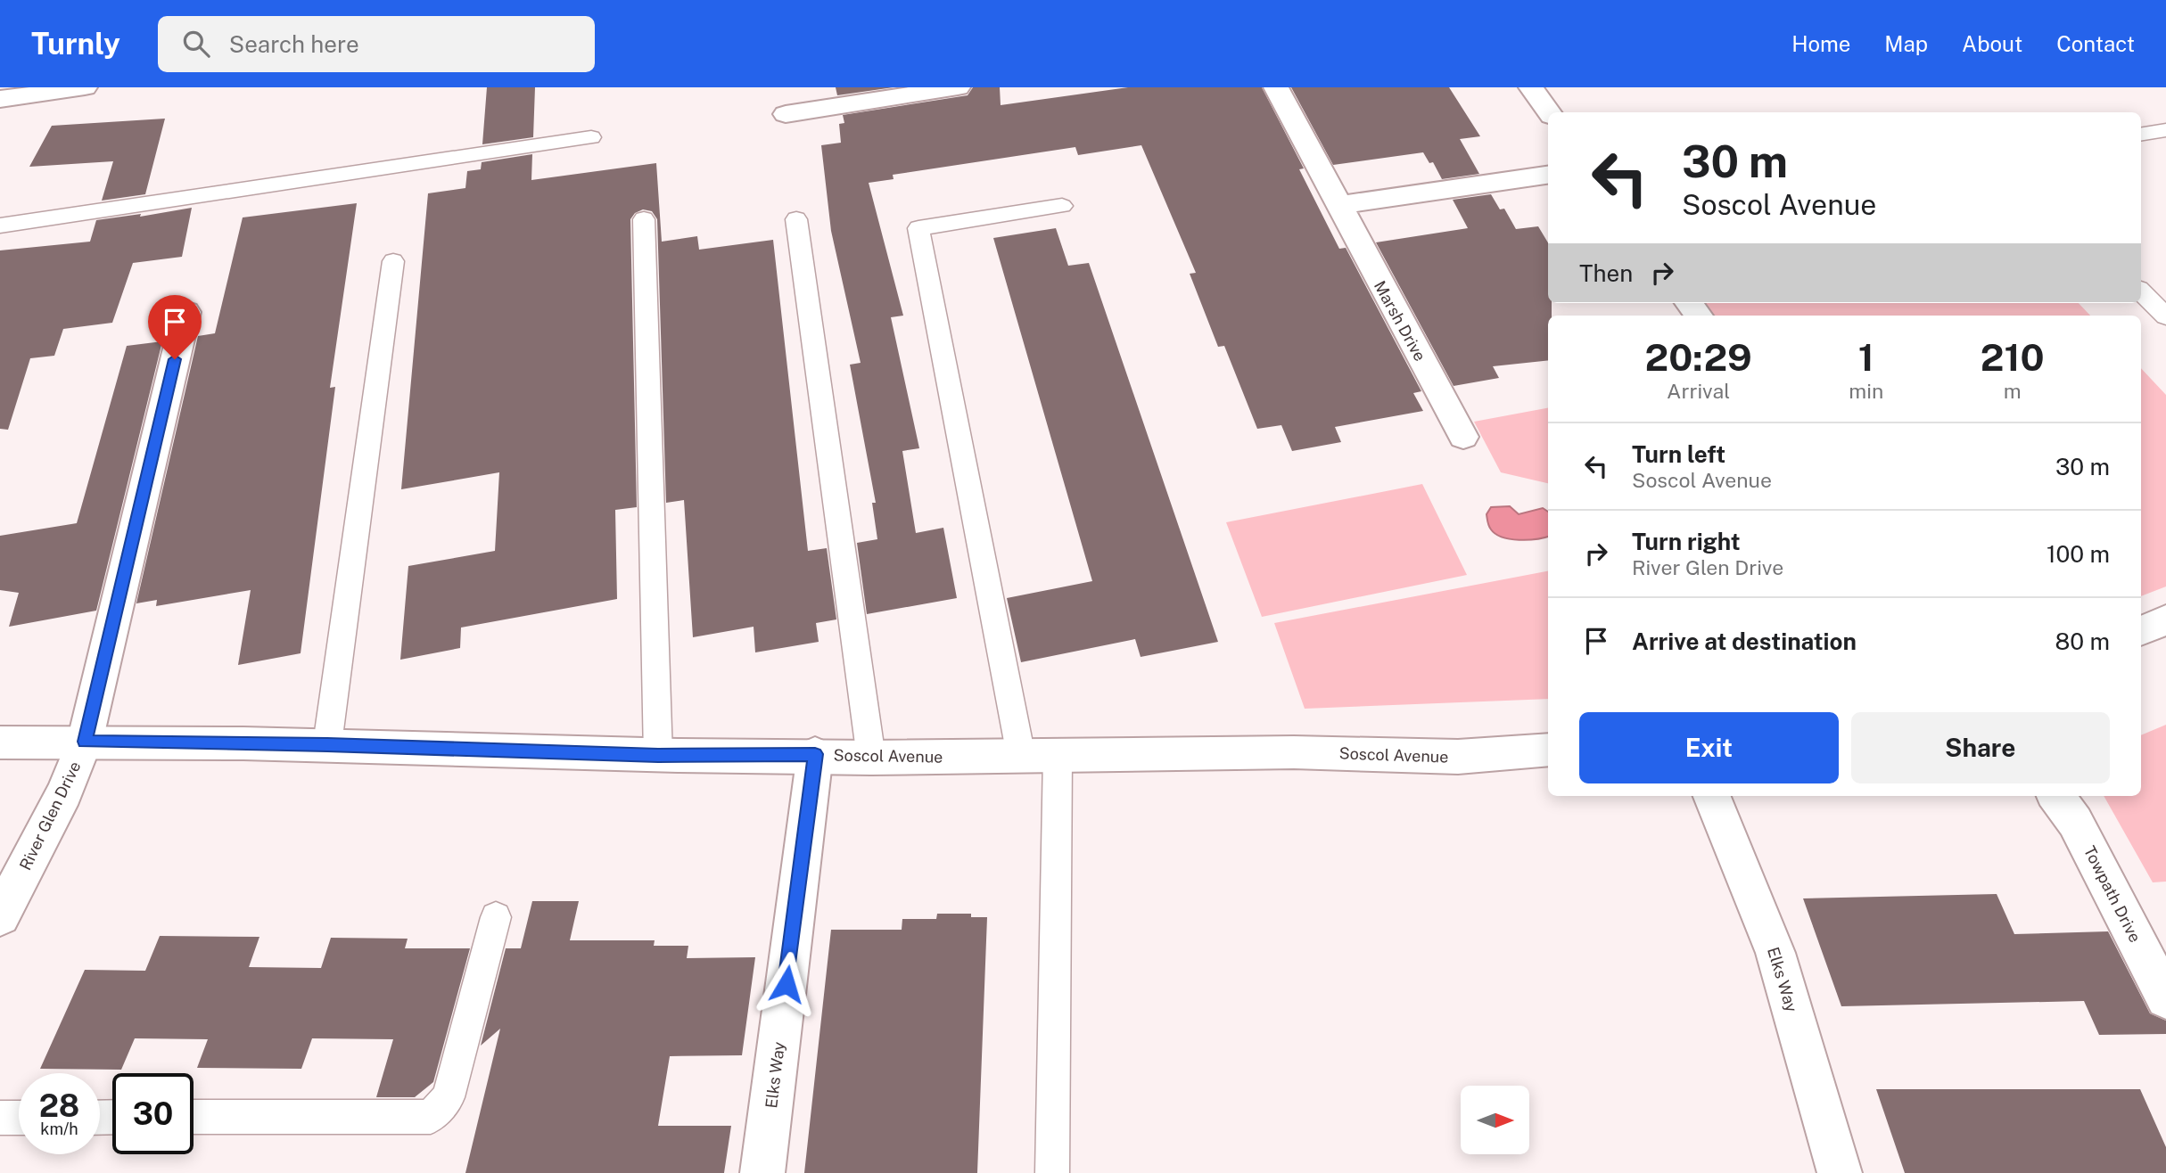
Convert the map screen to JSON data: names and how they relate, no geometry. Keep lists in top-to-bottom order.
{
  "streets": {
    "street": [
      "Marsh Drive",
      "Soscol Avenue",
      "River Glen Drive",
      "Towpath Drive",
      "Elks Way"
    ]
  },
  "crossings": [
    ["Soscol Avenue", "River Glen Drive"],
    ["Soscol Avenue", "Elks Way"]
  ],
  "north": "right",
  "page": {
    "header": "Turnly",
    "search": "Search here",
    "nav": [
      "Home",
      "Map",
      "About",
      "Contact"
    ],
    "turn": ["30 m", "Soscol Avenue"],
    "then": "Then",
    "eta": [
      "20:29",
      "Arrival",
      "1",
      "min",
      "210",
      "m"
    ],
    "list": [
      {
        "name": "Turn left",
        "note": "Soscol Avenue",
        "value": "30 m"
      },
      {
        "name": "Turn right",
        "note": "River Glen Drive",
        "value": "100 m"
      },
      {
        "name": "Arrive at destination",
        "value": "80 m"
      }
    ],
    "buttons": ["Exit", "Share"],
    "speed": "28 km/h",
    "limit": "30"
  }
}
